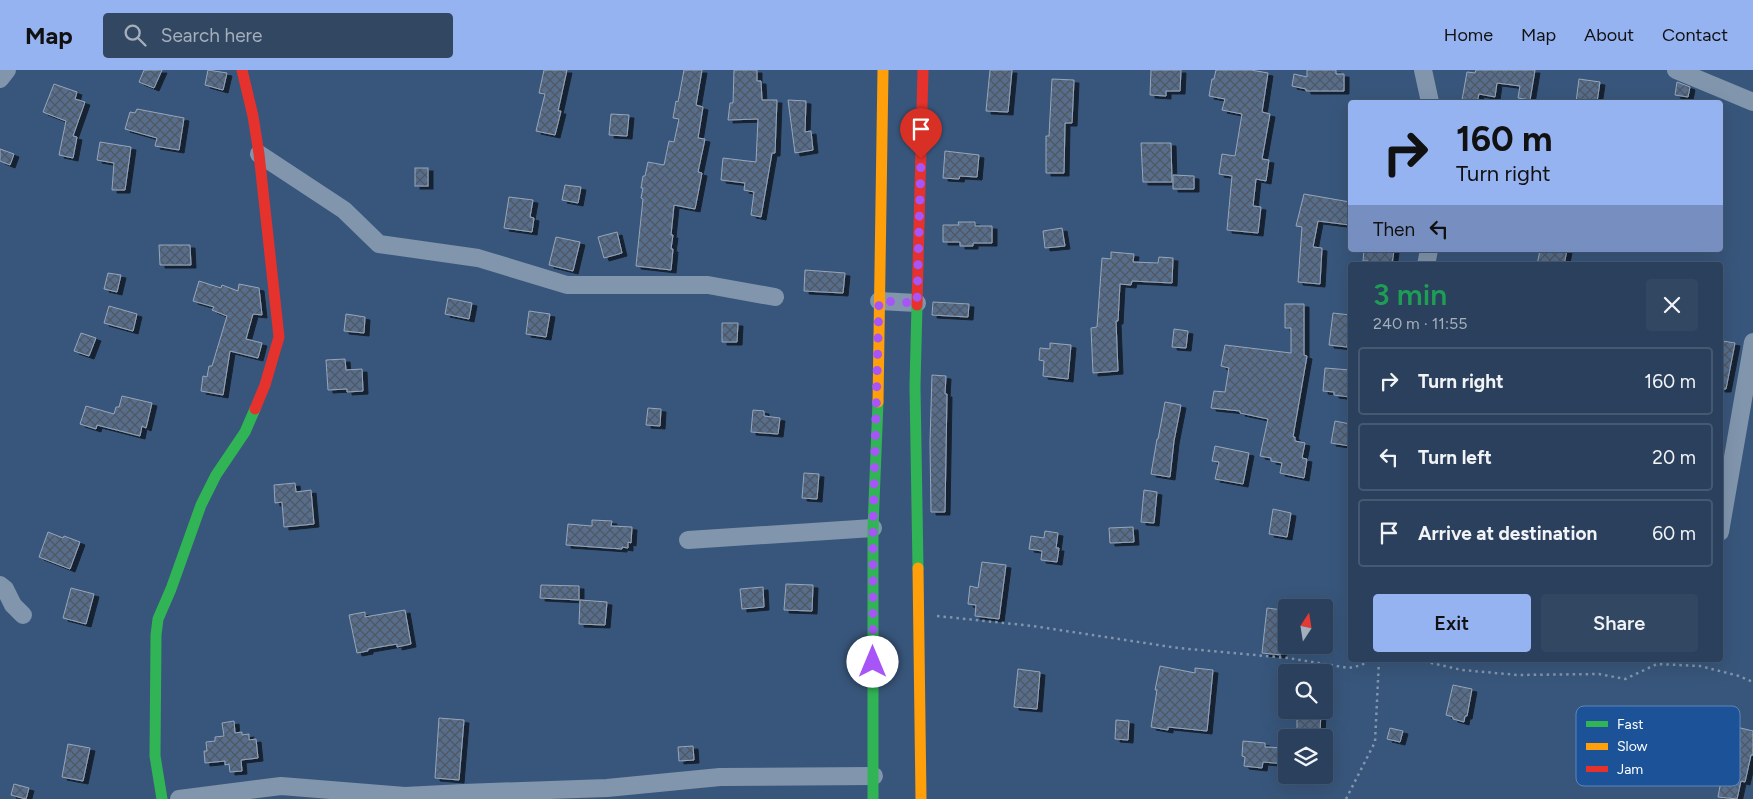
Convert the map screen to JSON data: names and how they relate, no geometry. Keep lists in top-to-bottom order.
{
  "legend": ["Fast", "Slow", "Jam"],
  "north": "top",
  "page": {
    "header": "Map",
    "search": "Search here",
    "nav": [
      "Home",
      "Map",
      "About",
      "Contact"
    ],
    "turn": ["160 m", "Turn right"],
    "then": "Then",
    "heading": ["3 min", "240 m · 11:55"],
    "list": [
      {
        "name": "Turn right",
        "value": "160 m"
      },
      {
        "name": "Turn left",
        "value": "20 m"
      },
      {
        "name": "Arrive at destination",
        "value": "60 m"
      }
    ],
    "buttons": ["Exit", "Share"]
  }
}
